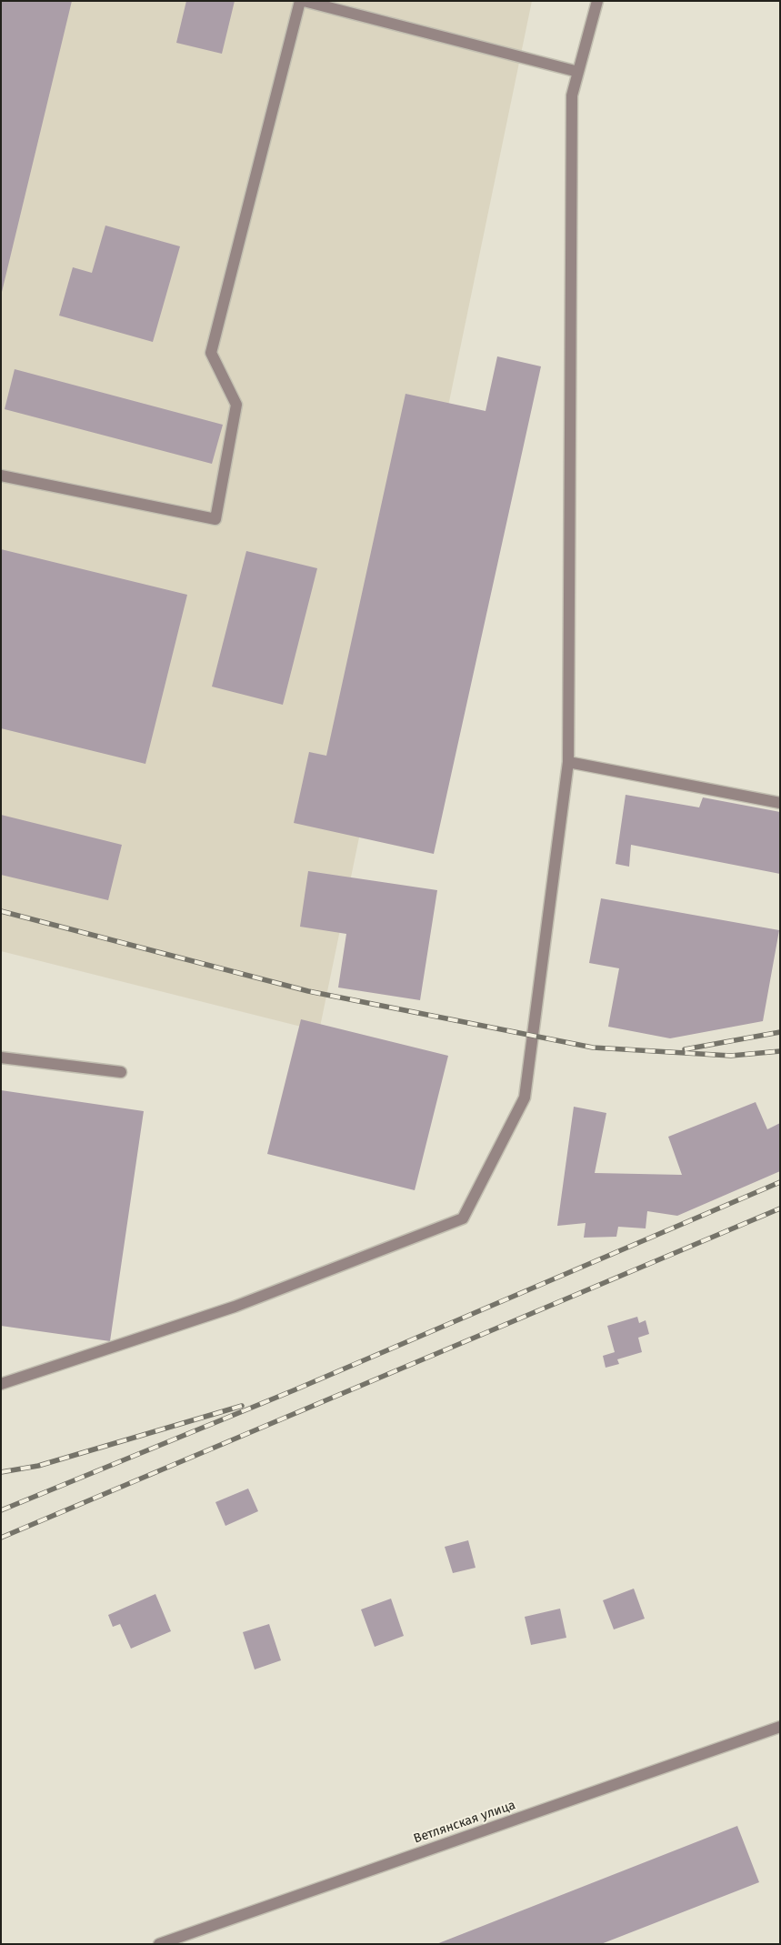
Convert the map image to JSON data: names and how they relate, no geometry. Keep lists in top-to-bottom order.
{
  "streets": {
    "street": ["Ветлянская улица"]
  }
}
